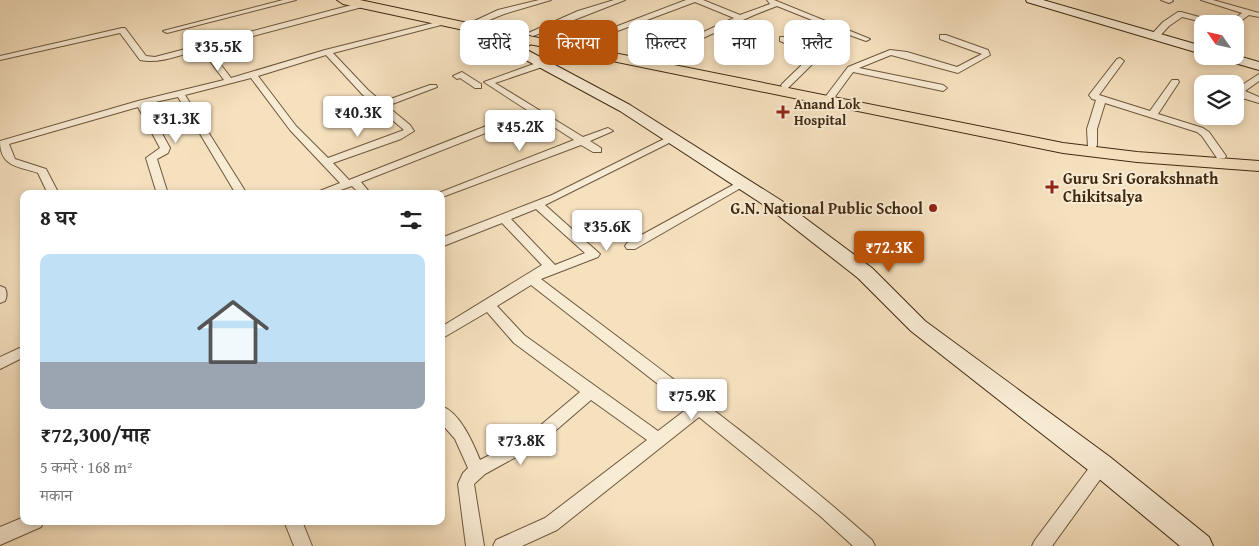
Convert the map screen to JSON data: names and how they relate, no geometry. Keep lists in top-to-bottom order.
{
  "places": {
    "health": ["Anand Lok Hospital", "Guru Sri Gorakshnath Chikitsalya"],
    "other": ["G.N. National Public School"]
  },
  "north": "top left",
  "page": {
    "chip": [
      "खरीदें",
      "किराया",
      "फ़िल्टर",
      "नया",
      "फ़्लैट"
    ],
    "price": [
      "₹35.5K",
      "₹40.3K",
      "₹31.3K",
      "₹45.2K",
      "₹35.6K",
      "₹72.3K",
      "₹75.9K",
      "₹73.8K"
    ],
    "heading": "8 घर",
    "list": [
      {
        "name": "₹72,300/माह",
        "note": "5 कमरे · 168 m² · मकान"
      }
    ]
  }
}
